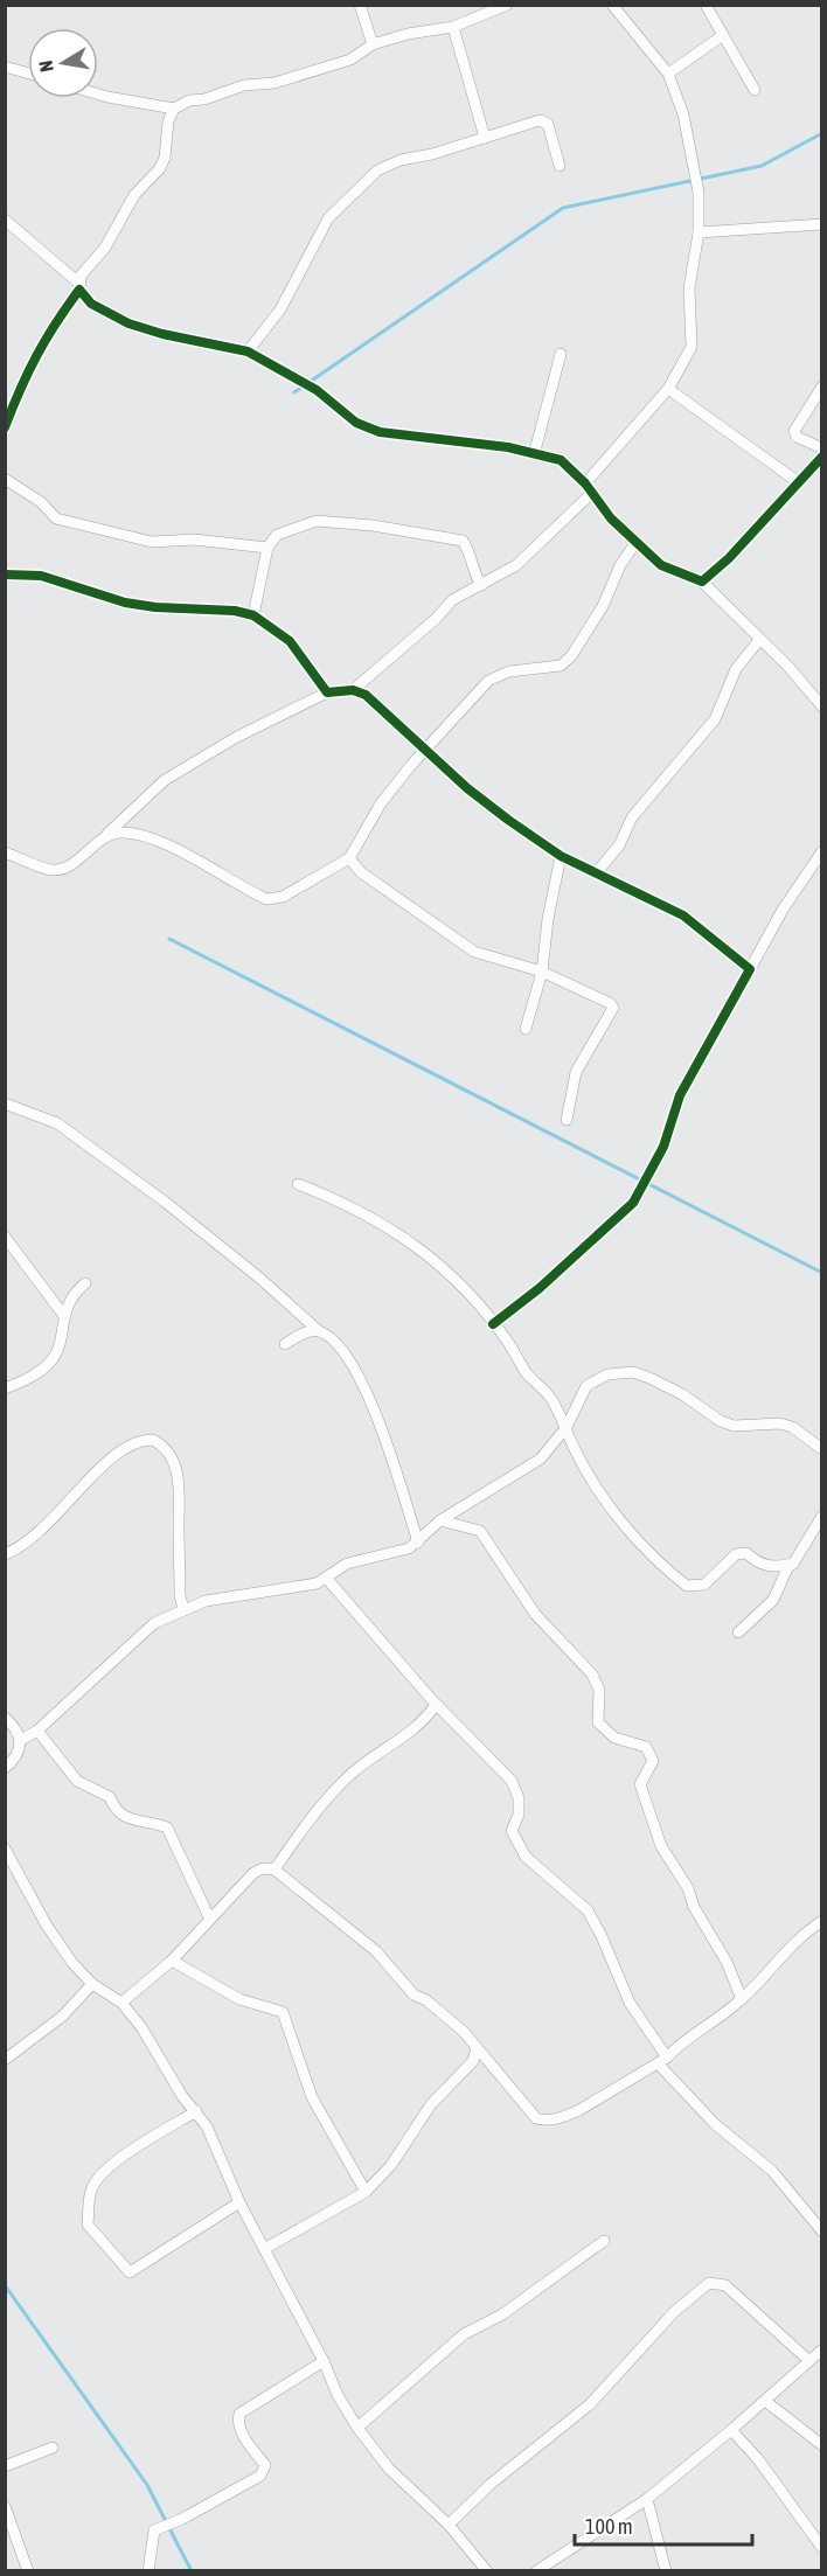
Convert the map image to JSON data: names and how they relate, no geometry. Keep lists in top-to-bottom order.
{
  "scale_bar": "100 m",
  "north": "left"
}
